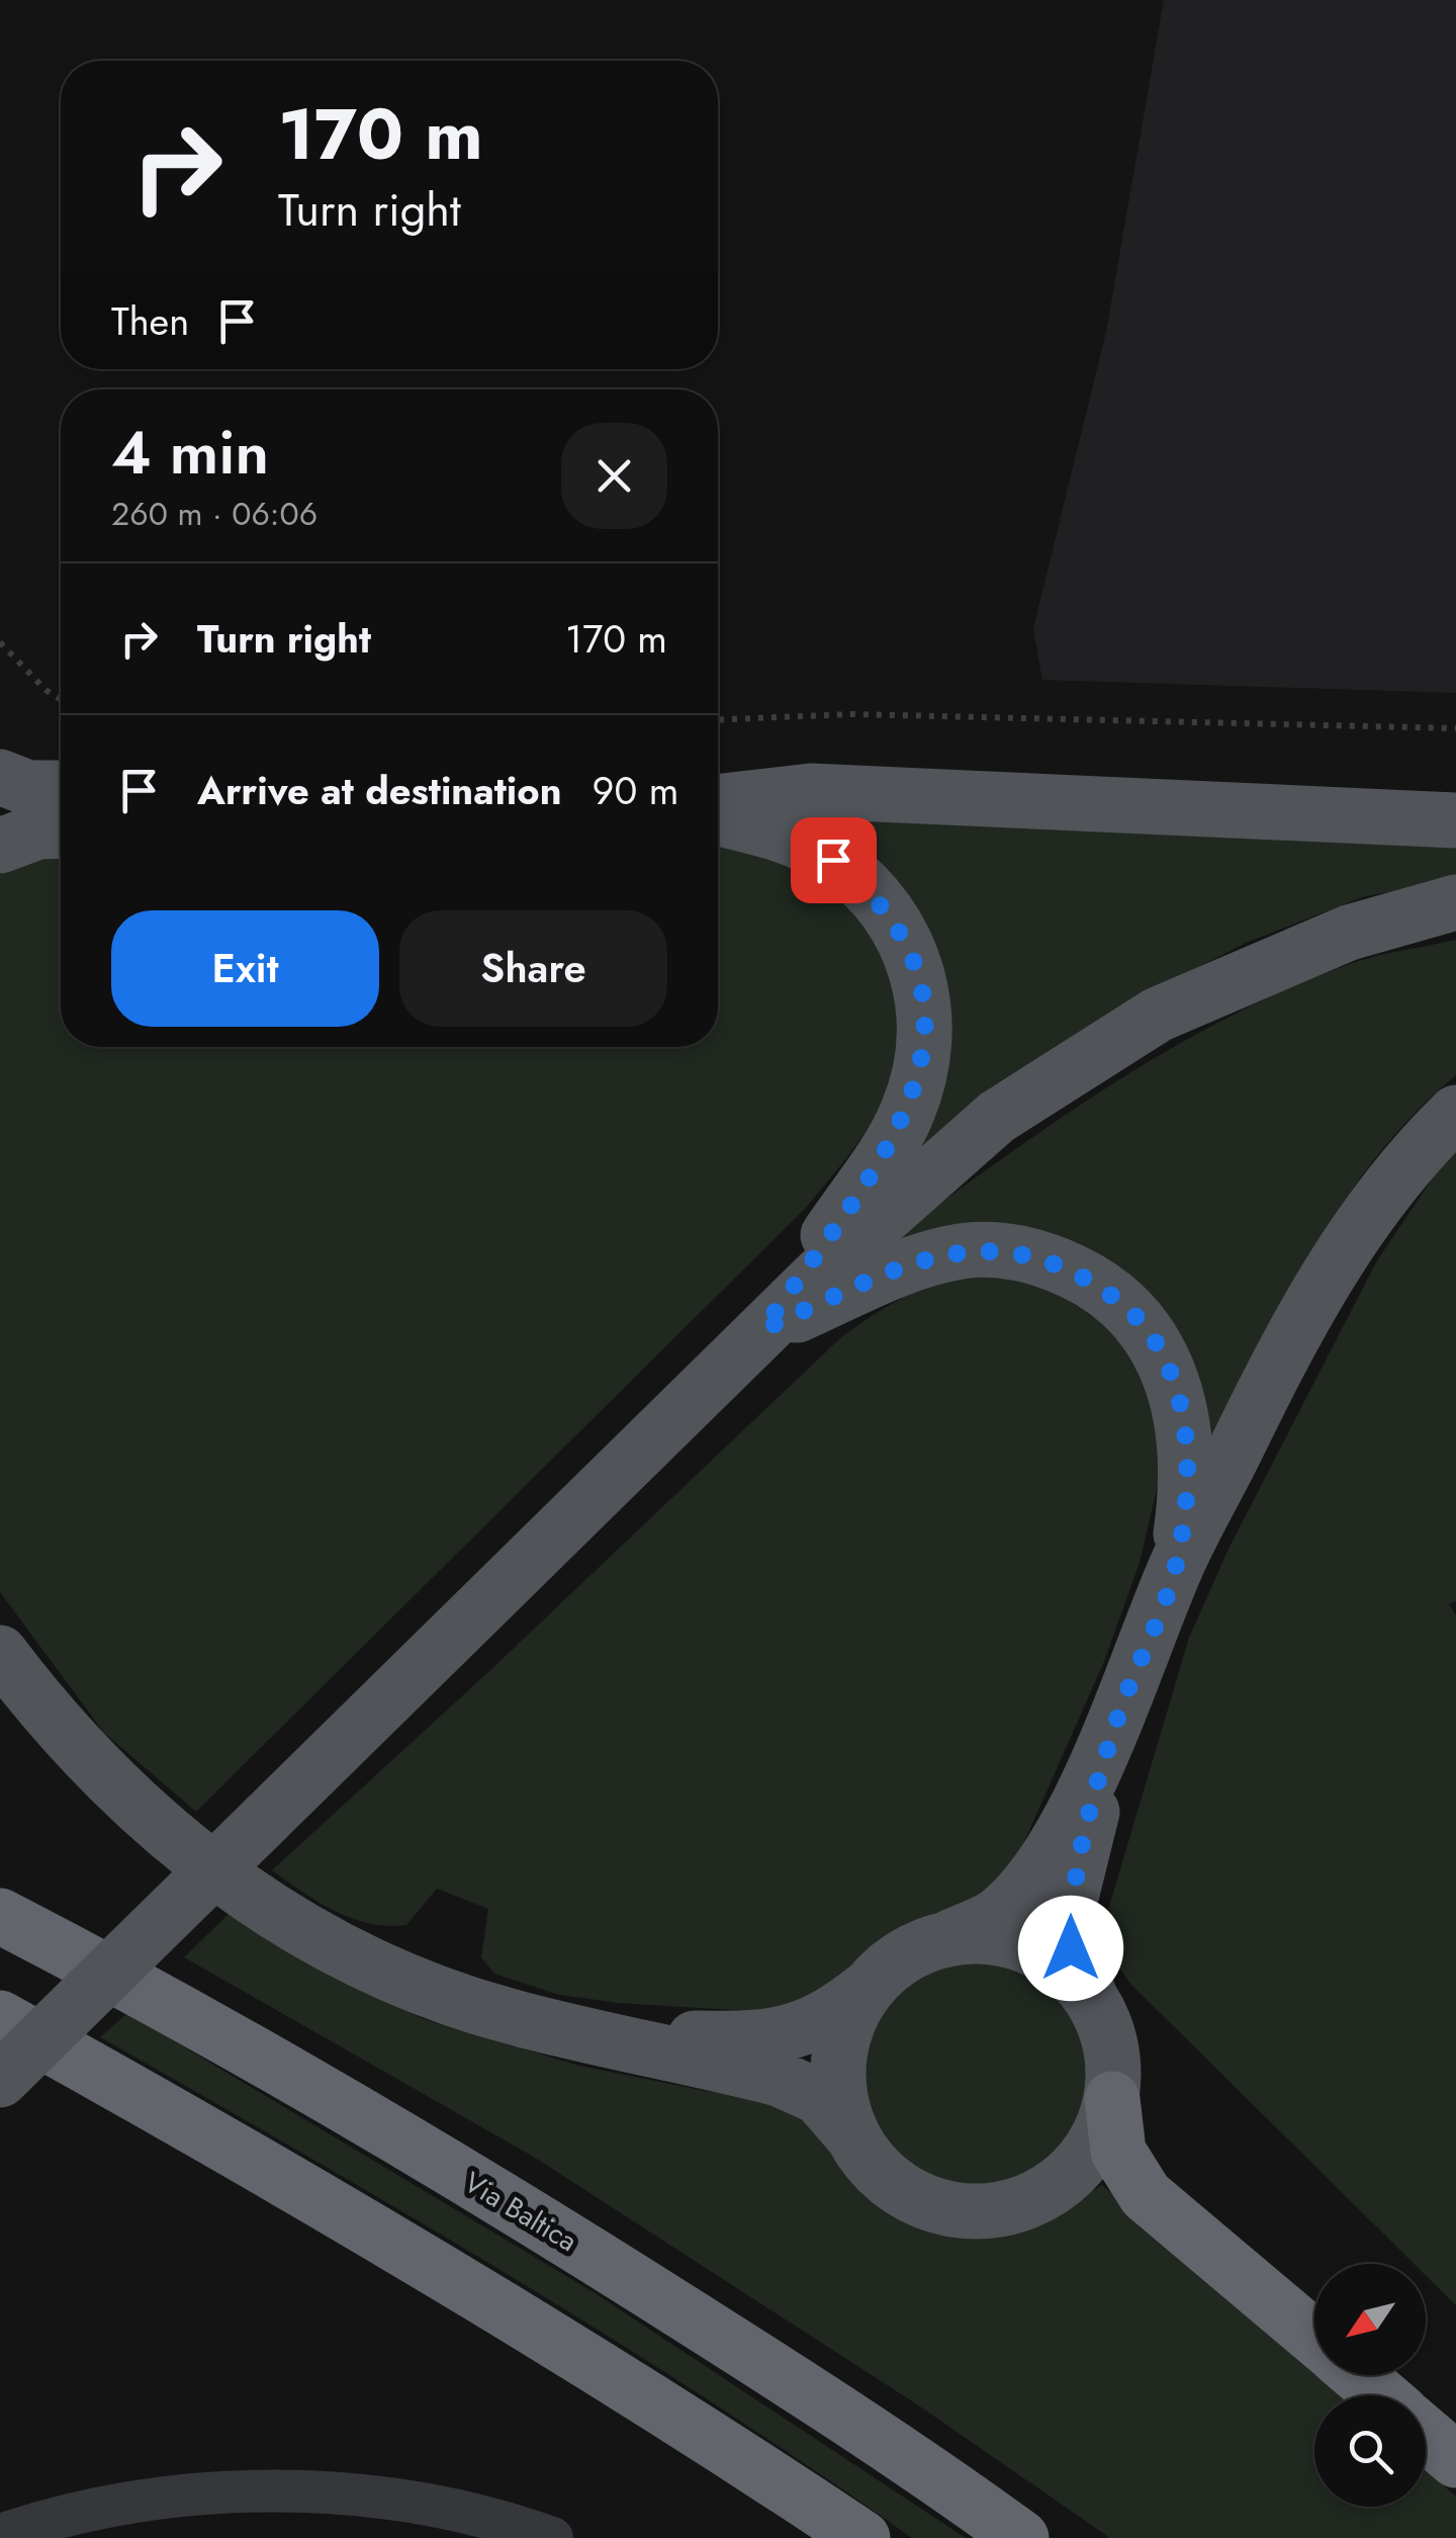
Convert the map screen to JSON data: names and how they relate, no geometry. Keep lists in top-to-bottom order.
{
  "streets": {
    "highway": ["Via Baltica"]
  },
  "north": "bottom left",
  "page": {
    "turn": ["170 m", "Turn right"],
    "then": "Then",
    "heading": ["4 min", "260 m · 06:06"],
    "list": [
      {
        "name": "Turn right",
        "value": "170 m"
      },
      {
        "name": "Arrive at destination",
        "value": "90 m"
      }
    ],
    "buttons": ["Exit", "Share"]
  }
}
